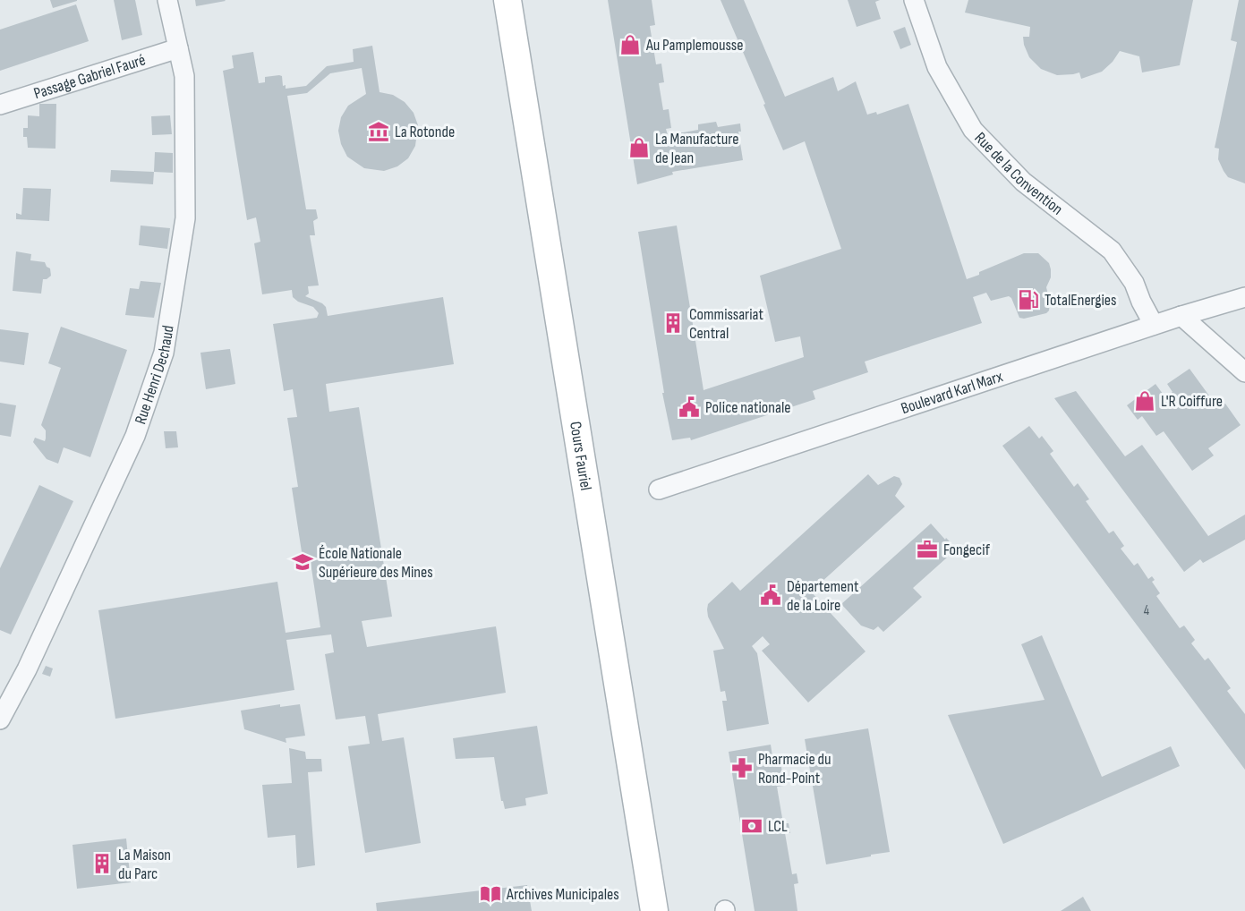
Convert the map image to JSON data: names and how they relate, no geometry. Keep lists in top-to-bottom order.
{
  "streets": {
    "main road": ["Cours Fauriel"],
    "street": [
      "Passage Gabriel Fauré",
      "Rue de la Convention",
      "Rue Henri Dechaud",
      "Boulevard Karl Marx"
    ]
  },
  "crossings": [
    ["Passage Gabriel Fauré", "Rue Henri Dechaud"],
    ["Rue de la Convention", "Boulevard Karl Marx"]
  ],
  "places": {
    "shop": ["Au Pamplemousse", "La Manufacture de Jean", "L'R Coiffure"],
    "museum": ["La Rotonde"],
    "fuel station": ["TotalEnergies"],
    "building": ["Commissariat Central", "La Maison du Parc"],
    "public building": ["Police nationale", "Département de la Loire"],
    "office": ["Fongecif"],
    "school or university": ["École Nationale Supérieure des Mines"],
    "pharmacy": ["Pharmacie du Rond-Point"],
    "bank": ["LCL"],
    "library": ["Archives Municipales"]
  },
  "house_numbers": ["4"]
}
